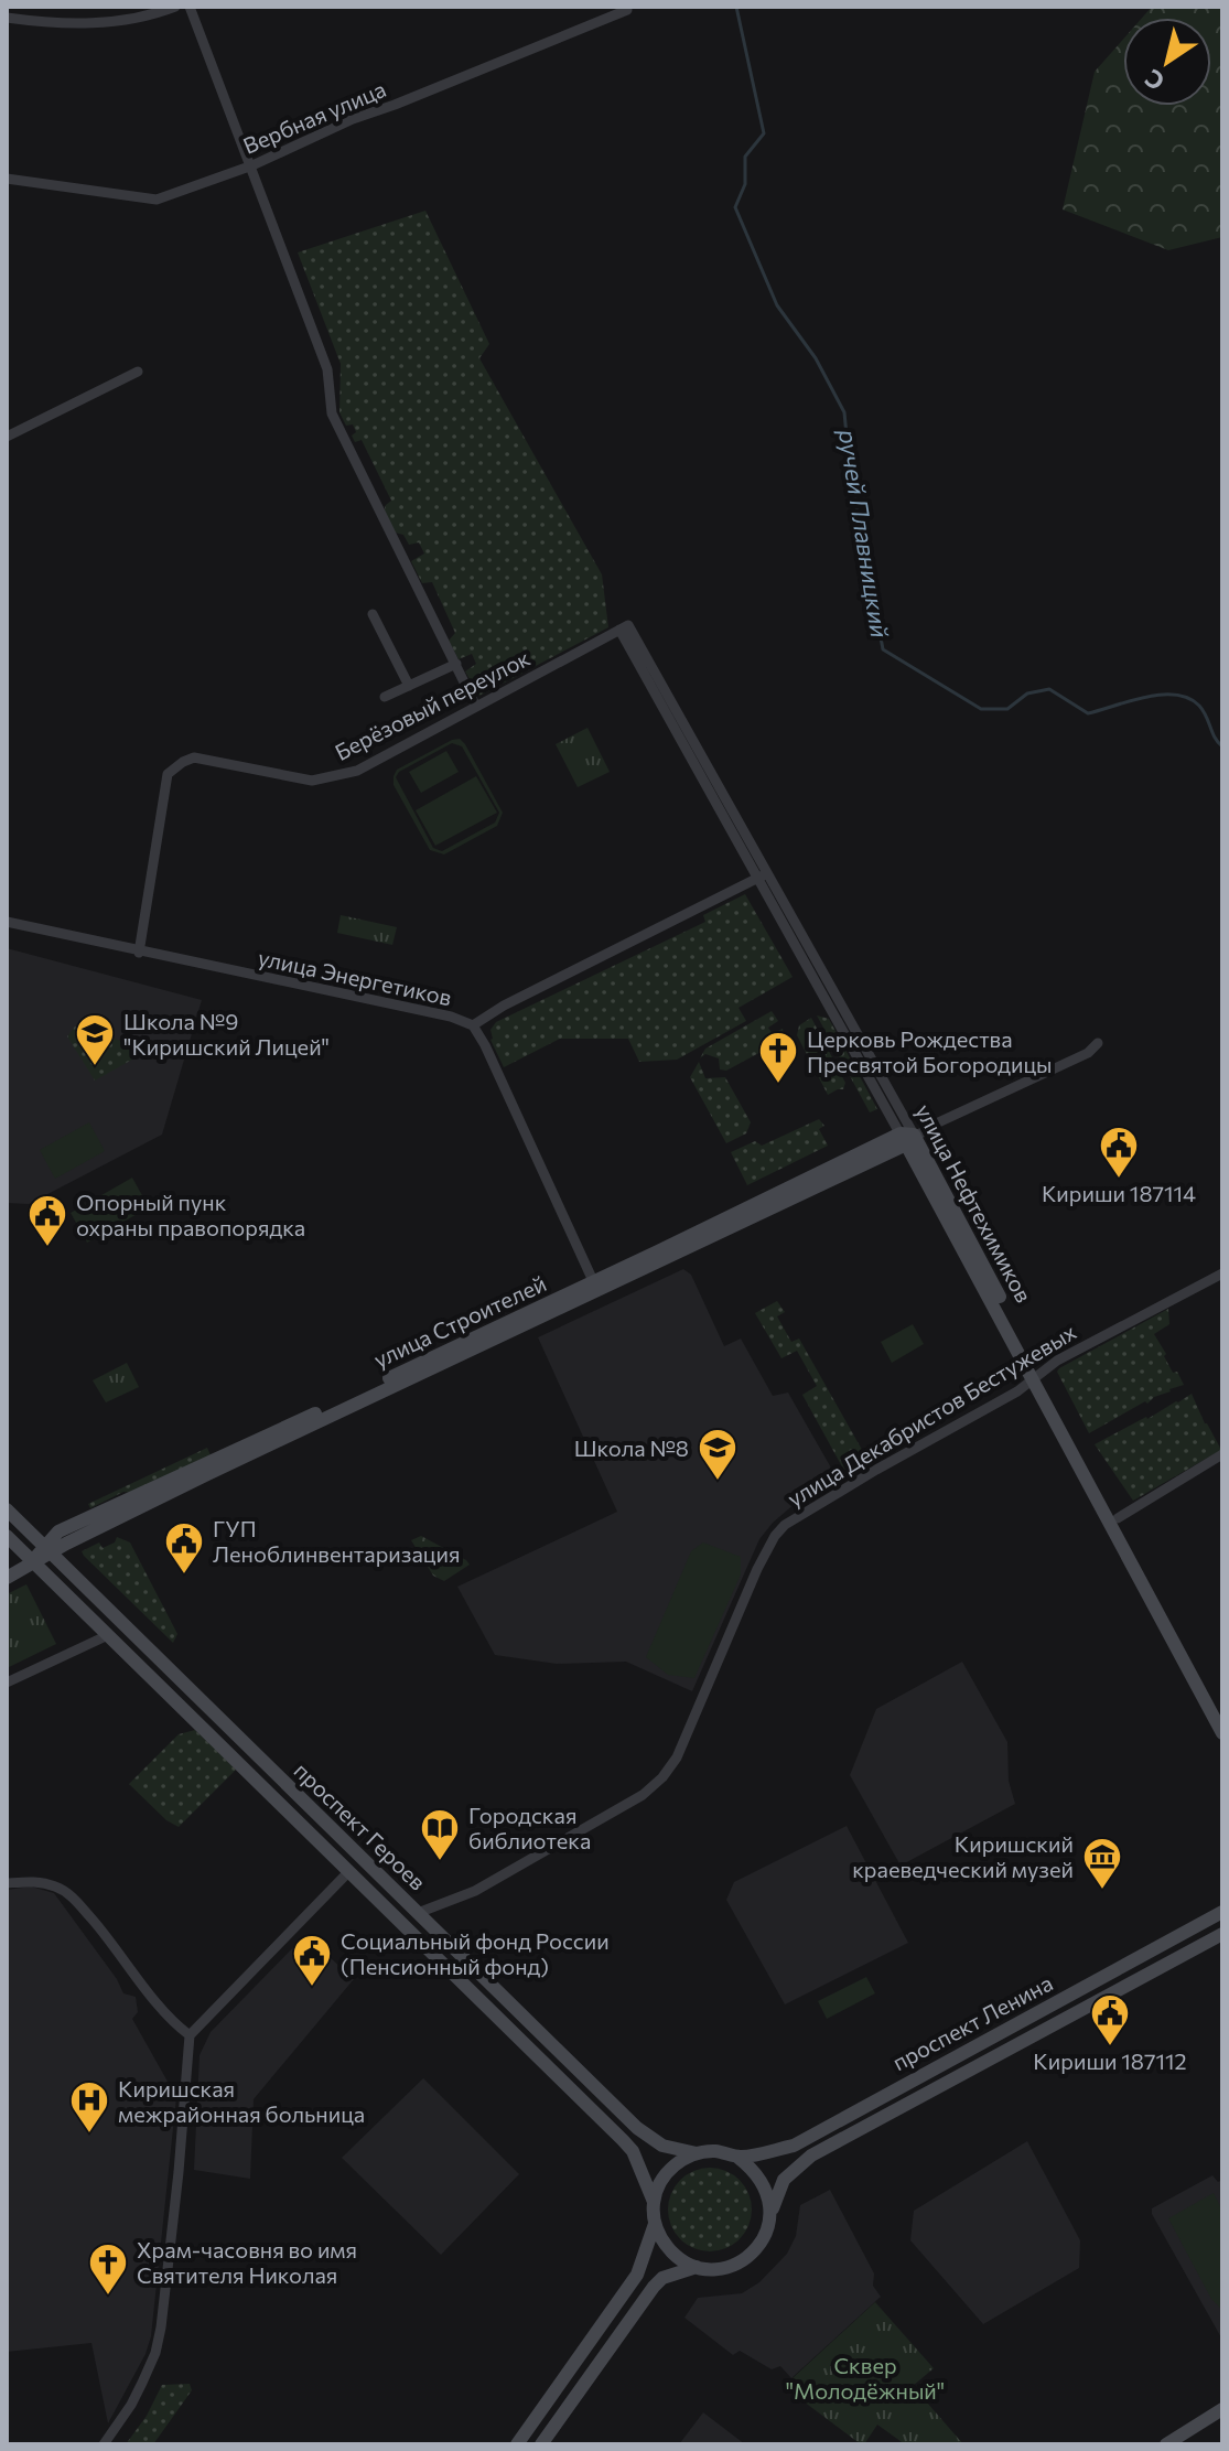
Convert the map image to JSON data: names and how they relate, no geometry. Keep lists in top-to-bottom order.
{
  "streets": {
    "street": [
      "Вербная улица",
      "Берёзовый переулок",
      "улица Энергетиков",
      "улица Нефтехимиков",
      "улица Строителей",
      "улица Декабристов Бестужевых",
      "проспект Героев",
      "проспект Ленина"
    ]
  },
  "crossings": [
    ["Берёзовый переулок", "улица Энергетиков"],
    ["Берёзовый переулок", "улица Нефтехимиков"],
    ["улица Энергетиков", "улица Нефтехимиков"],
    ["улица Нефтехимиков", "улица Строителей"],
    ["улица Нефтехимиков", "улица Декабристов Бестужевых"],
    ["улица Строителей", "проспект Героев"],
    ["улица Декабристов Бестужевых", "проспект Героев"],
    ["проспект Героев", "проспект Ленина"]
  ],
  "water": ["ручей Плавницкий"],
  "parks": ["Сквер \"Молодёжный\""],
  "places": {
    "school or university": ["Школа №9 \"Киришский Лицей\"", "Школа №8"],
    "church": ["Церковь Рождества Пресвятой Богородицы", "Храм-часовня во имя Святителя Николая"],
    "public building": [
      "Кириши 187114",
      "Опорный пунк охраны правопорядка",
      "ГУП Леноблинвентаризация",
      "Социальный фонд России (Пенсионный фонд)",
      "Кириши 187112"
    ],
    "library": ["Городская библиотека"],
    "museum": ["Киришский краеведческий музей"],
    "hospital": ["Киришская межрайонная больница"]
  },
  "north": "bottom left"
}
